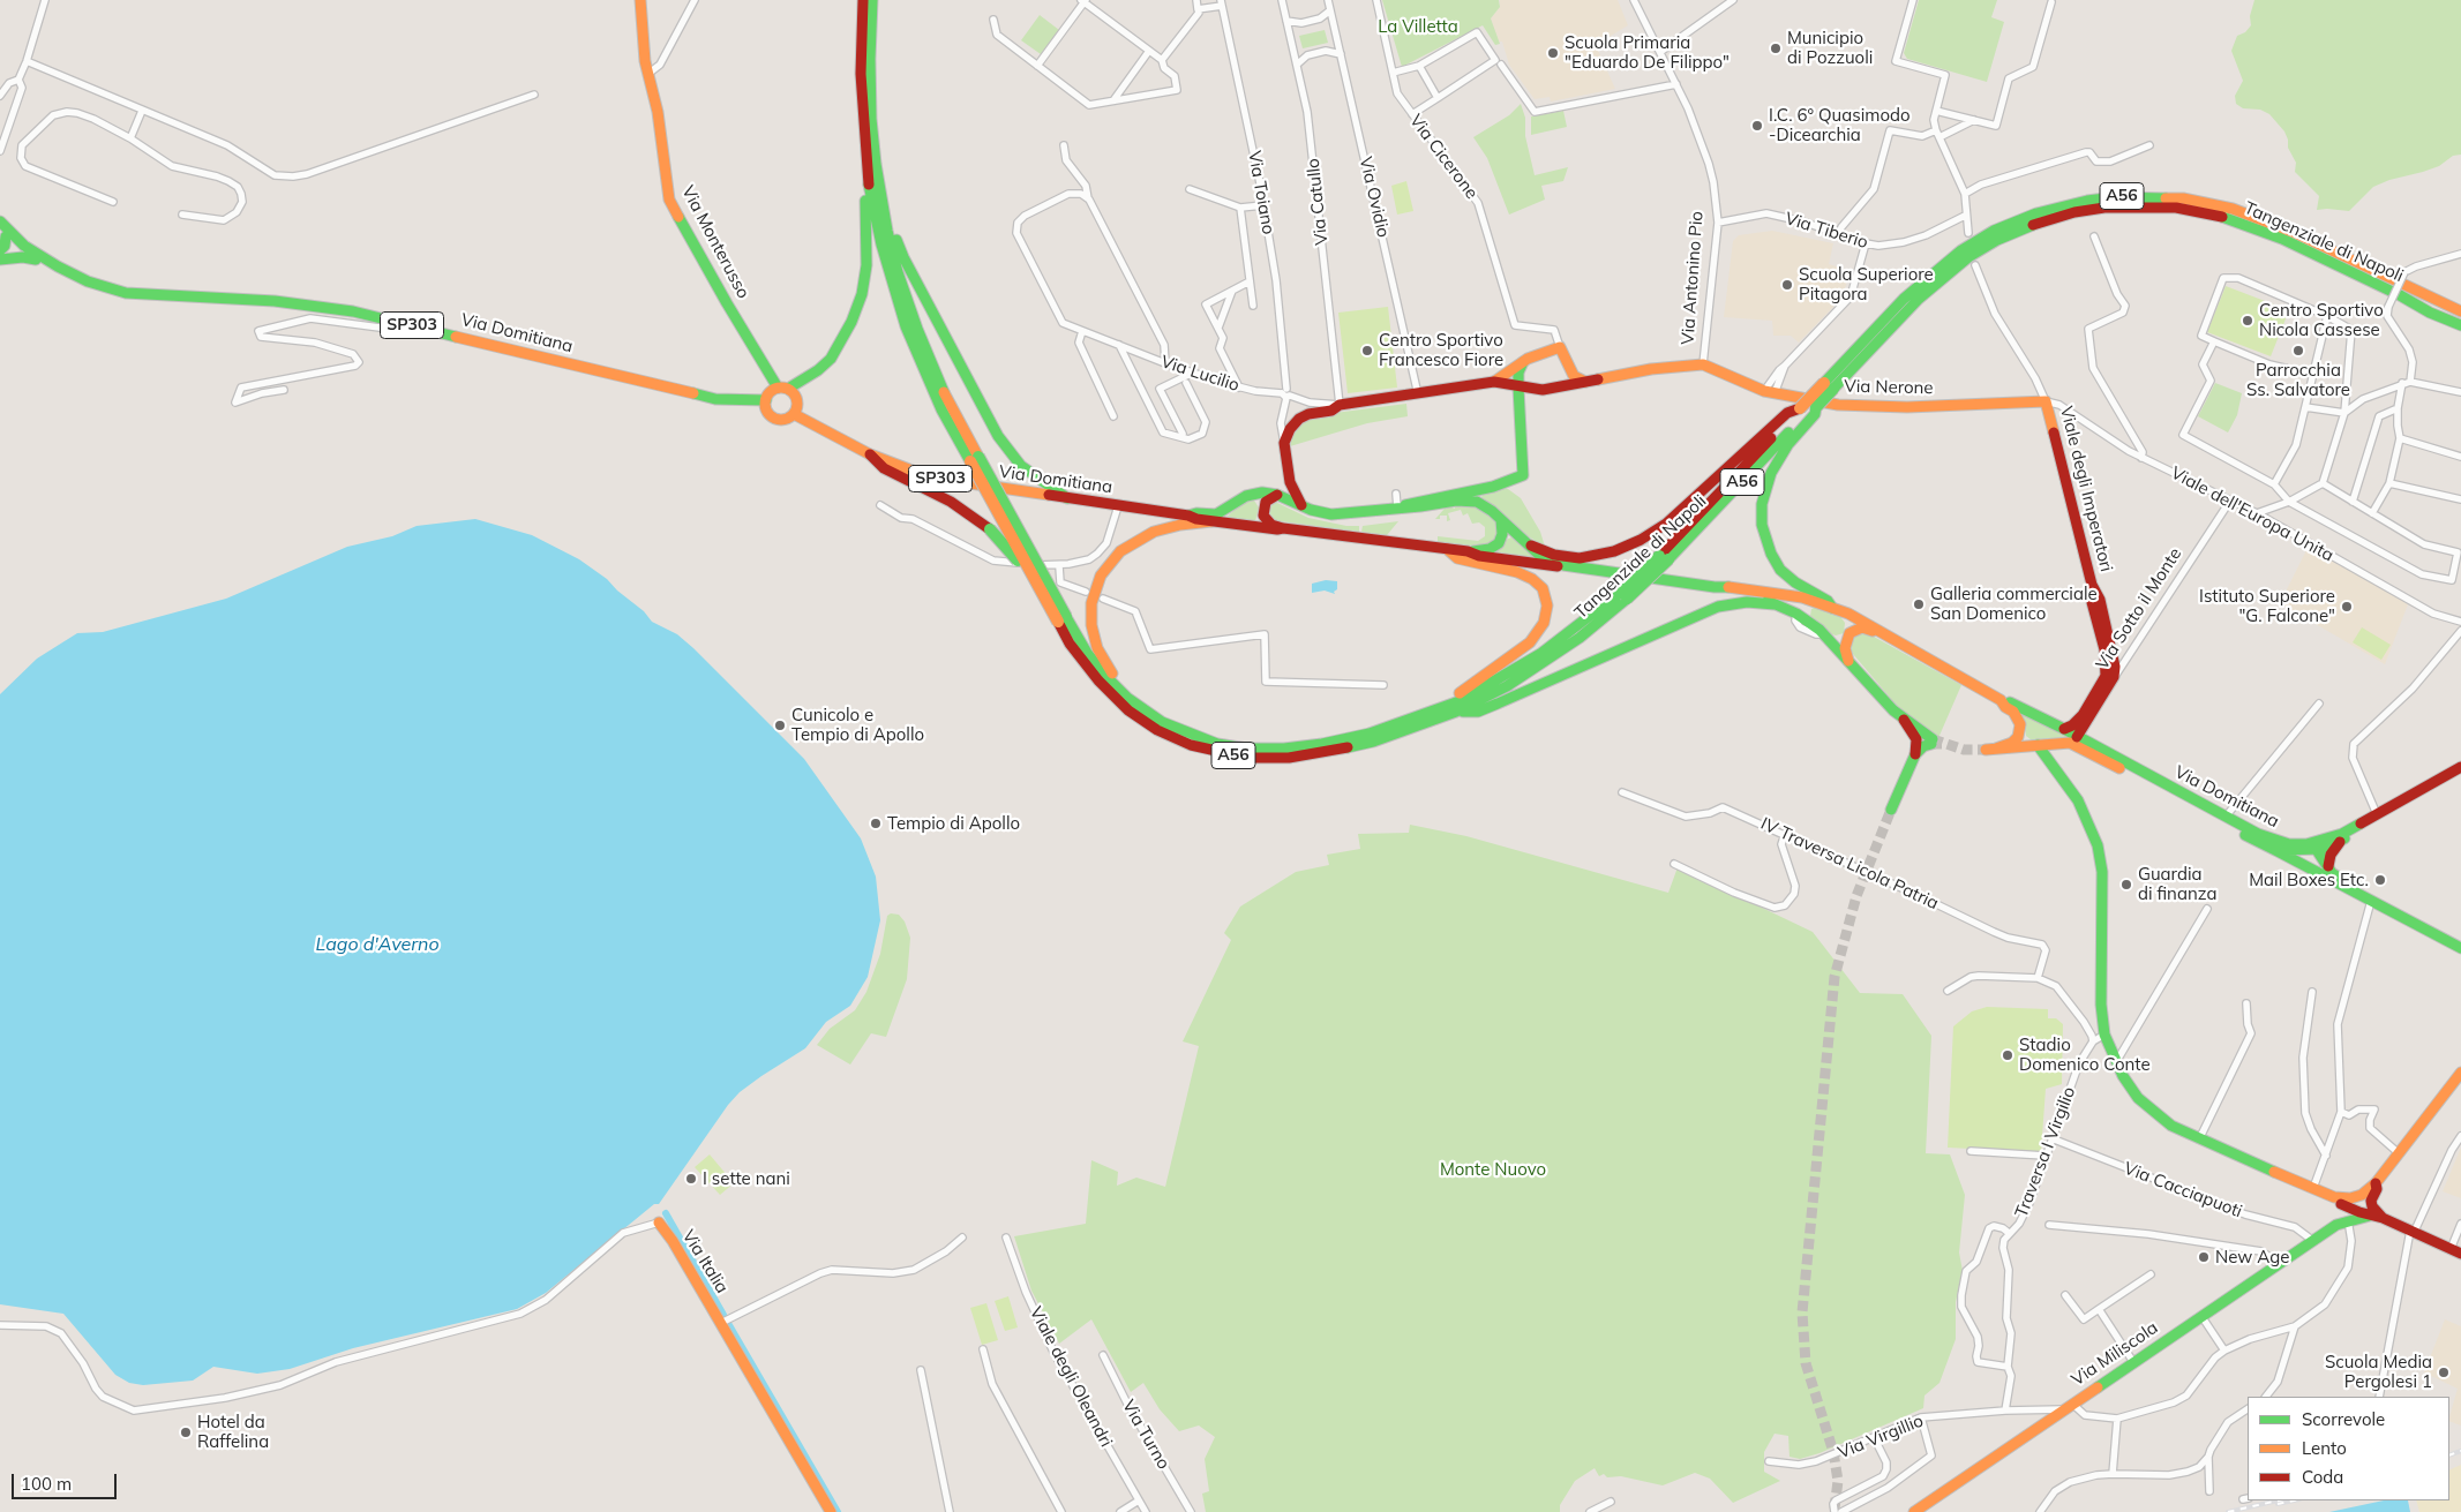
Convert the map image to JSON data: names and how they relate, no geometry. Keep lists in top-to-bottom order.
{
  "streets": {
    "main road": [
      "A56",
      "Via Monterusso",
      "Tangenziale di Napoli",
      "Via Antonino Pio",
      "SP303",
      "Via Domitiana",
      "Via Nerone",
      "Viale degli Imperatori",
      "Via Sotto il Monte",
      "Via Italia",
      "Via Miliscola"
    ],
    "street": [
      "Via Cicerone",
      "Via Toiano",
      "Via Ovidio",
      "Via Catullo",
      "Via Tiberio",
      "Via Lucilio",
      "Viale dell'Europa Unita",
      "IV Traversa Licola Patria",
      "Traversa I Virgilio",
      "Via Cacciapuoti",
      "Viale degli Oleandri",
      "Via Turno",
      "Via Virgillio"
    ]
  },
  "crossings": [
    ["Via Cicerone", "Via Antonino Pio"],
    ["Via Toiano", "Via Antonino Pio"],
    ["Via Toiano", "Via Lucilio"],
    ["Via Ovidio", "Via Antonino Pio"],
    ["Via Catullo", "Via Antonino Pio"],
    ["Via Tiberio", "Via Antonino Pio"],
    ["Via Monterusso", "Via Domitiana"],
    ["Via Antonino Pio", "Via Lucilio"],
    ["Via Antonino Pio", "Via Nerone"],
    ["Via Domitiana", "Via Sotto il Monte"],
    ["Via Nerone", "Viale degli Imperatori"],
    ["Via Nerone", "Viale dell'Europa Unita"],
    ["Viale degli Imperatori", "Viale dell'Europa Unita"],
    ["Viale degli Imperatori", "Via Sotto il Monte"],
    ["Viale dell'Europa Unita", "Via Sotto il Monte"],
    ["Traversa I Virgilio", "Via Cacciapuoti"],
    ["Traversa I Virgilio", "Via Virgillio"],
    ["Via Cacciapuoti", "Via Miliscola"],
    ["Via Miliscola", "Via Virgillio"]
  ],
  "water": ["Lago d'Averno"],
  "parks": ["La Villetta", "Monte Nuovo"],
  "places": [
    "Municipio di Pozzuoli",
    "Scuola Primaria \"Eduardo De Filippo\"",
    "I.C. 6° Quasimodo -Dicearchia",
    "Scuola Superiore Pitagora",
    "Centro Sportivo Nicola Cassese",
    "Centro Sportivo Francesco Fiore",
    "Parrocchia Ss. Salvatore",
    "Galleria commerciale San Domenico",
    "Istituto Superiore \"G. Falcone\"",
    "Cunicolo e Tempio di Apollo",
    "Tempio di Apollo",
    "Mail Boxes Etc.",
    "Guardia di finanza",
    "Stadio Domenico Conte",
    "I sette nani",
    "New Age",
    "Scuola Media Pergolesi 1",
    "Hotel da Raffelina"
  ],
  "legend": ["Scorrevole", "Lento", "Coda"],
  "scale_bar": "100 m"
}
